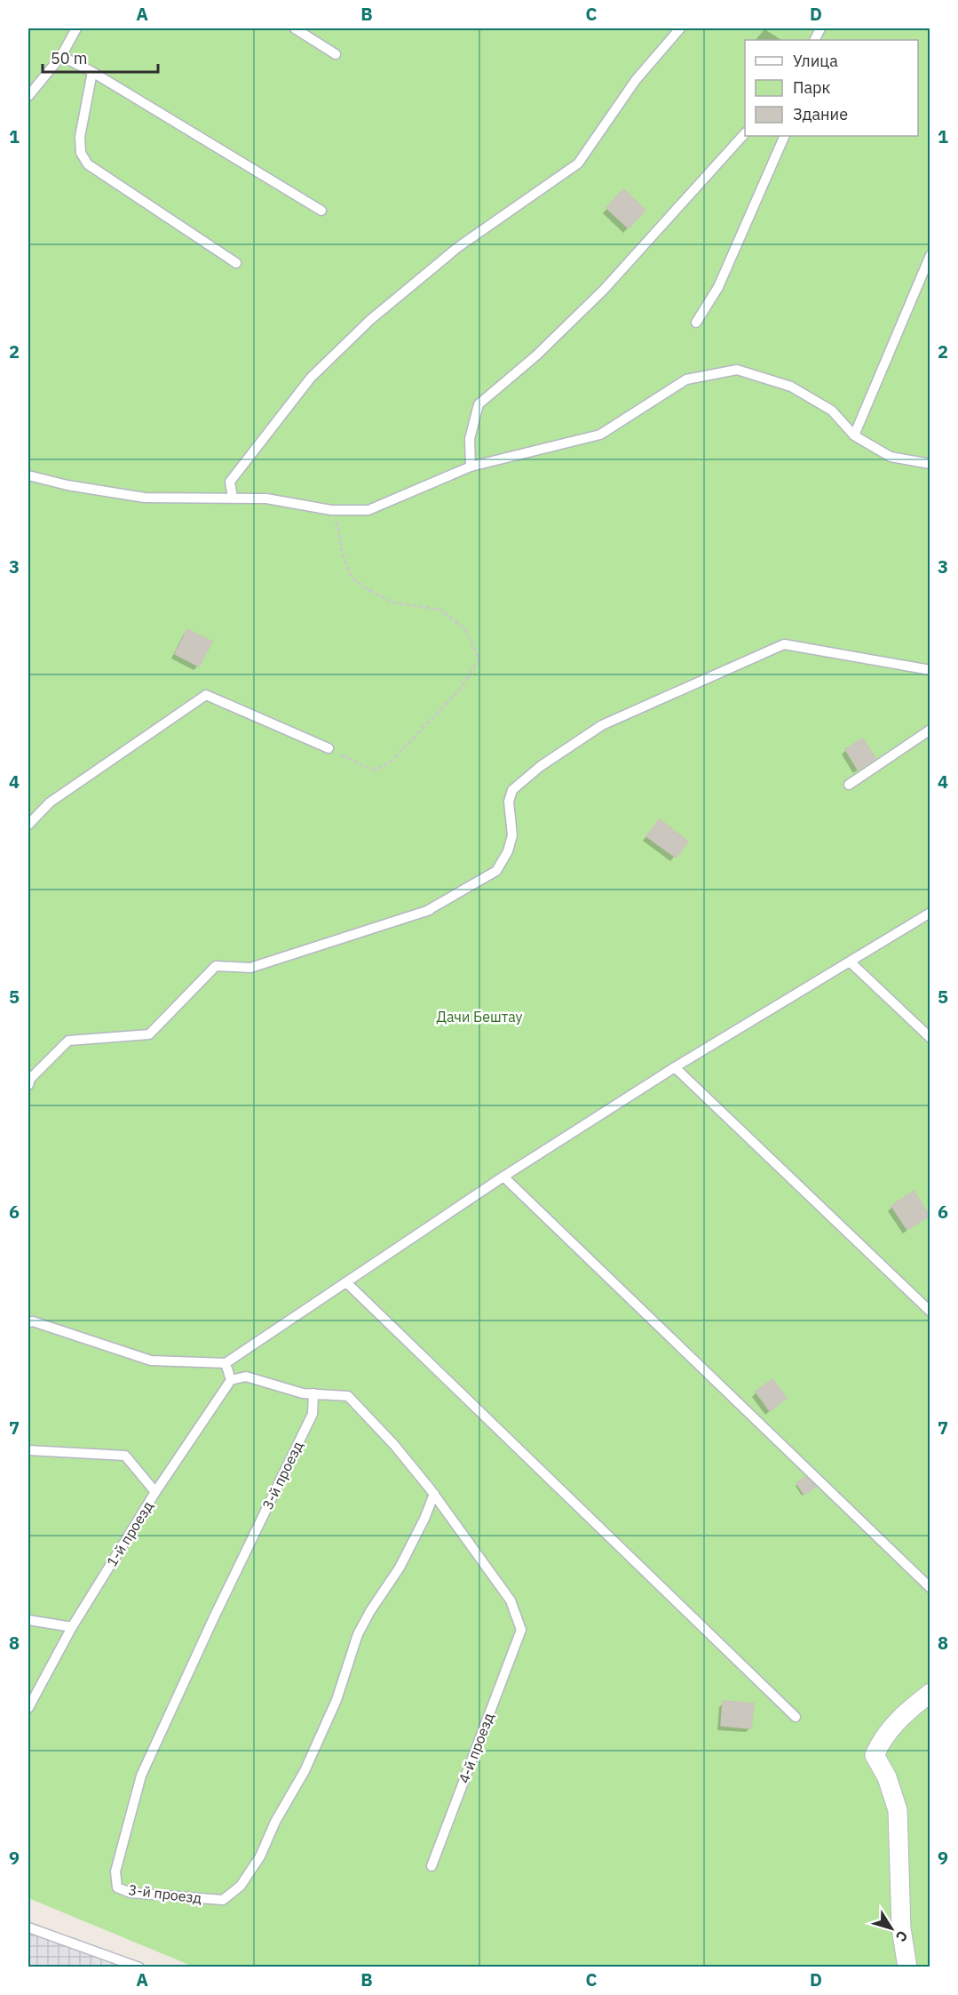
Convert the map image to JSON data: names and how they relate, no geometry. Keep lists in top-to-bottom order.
{
  "streets": {
    "lane": ["3-й проезд", "1-й проезд", "4-й проезд"]
  },
  "crossings": [
    ["3-й проезд", "4-й проезд"]
  ],
  "parks": ["Дачи Бештау"],
  "legend": ["Улица", "Парк", "Здание"],
  "scale_bar": "50 m",
  "north": "bottom right",
  "grid": {
    "columns": [
      "A",
      "B",
      "C",
      "D"
    ],
    "rows": [
      "1",
      "2",
      "3",
      "4",
      "5",
      "6",
      "7",
      "8",
      "9"
    ]
  }
}
